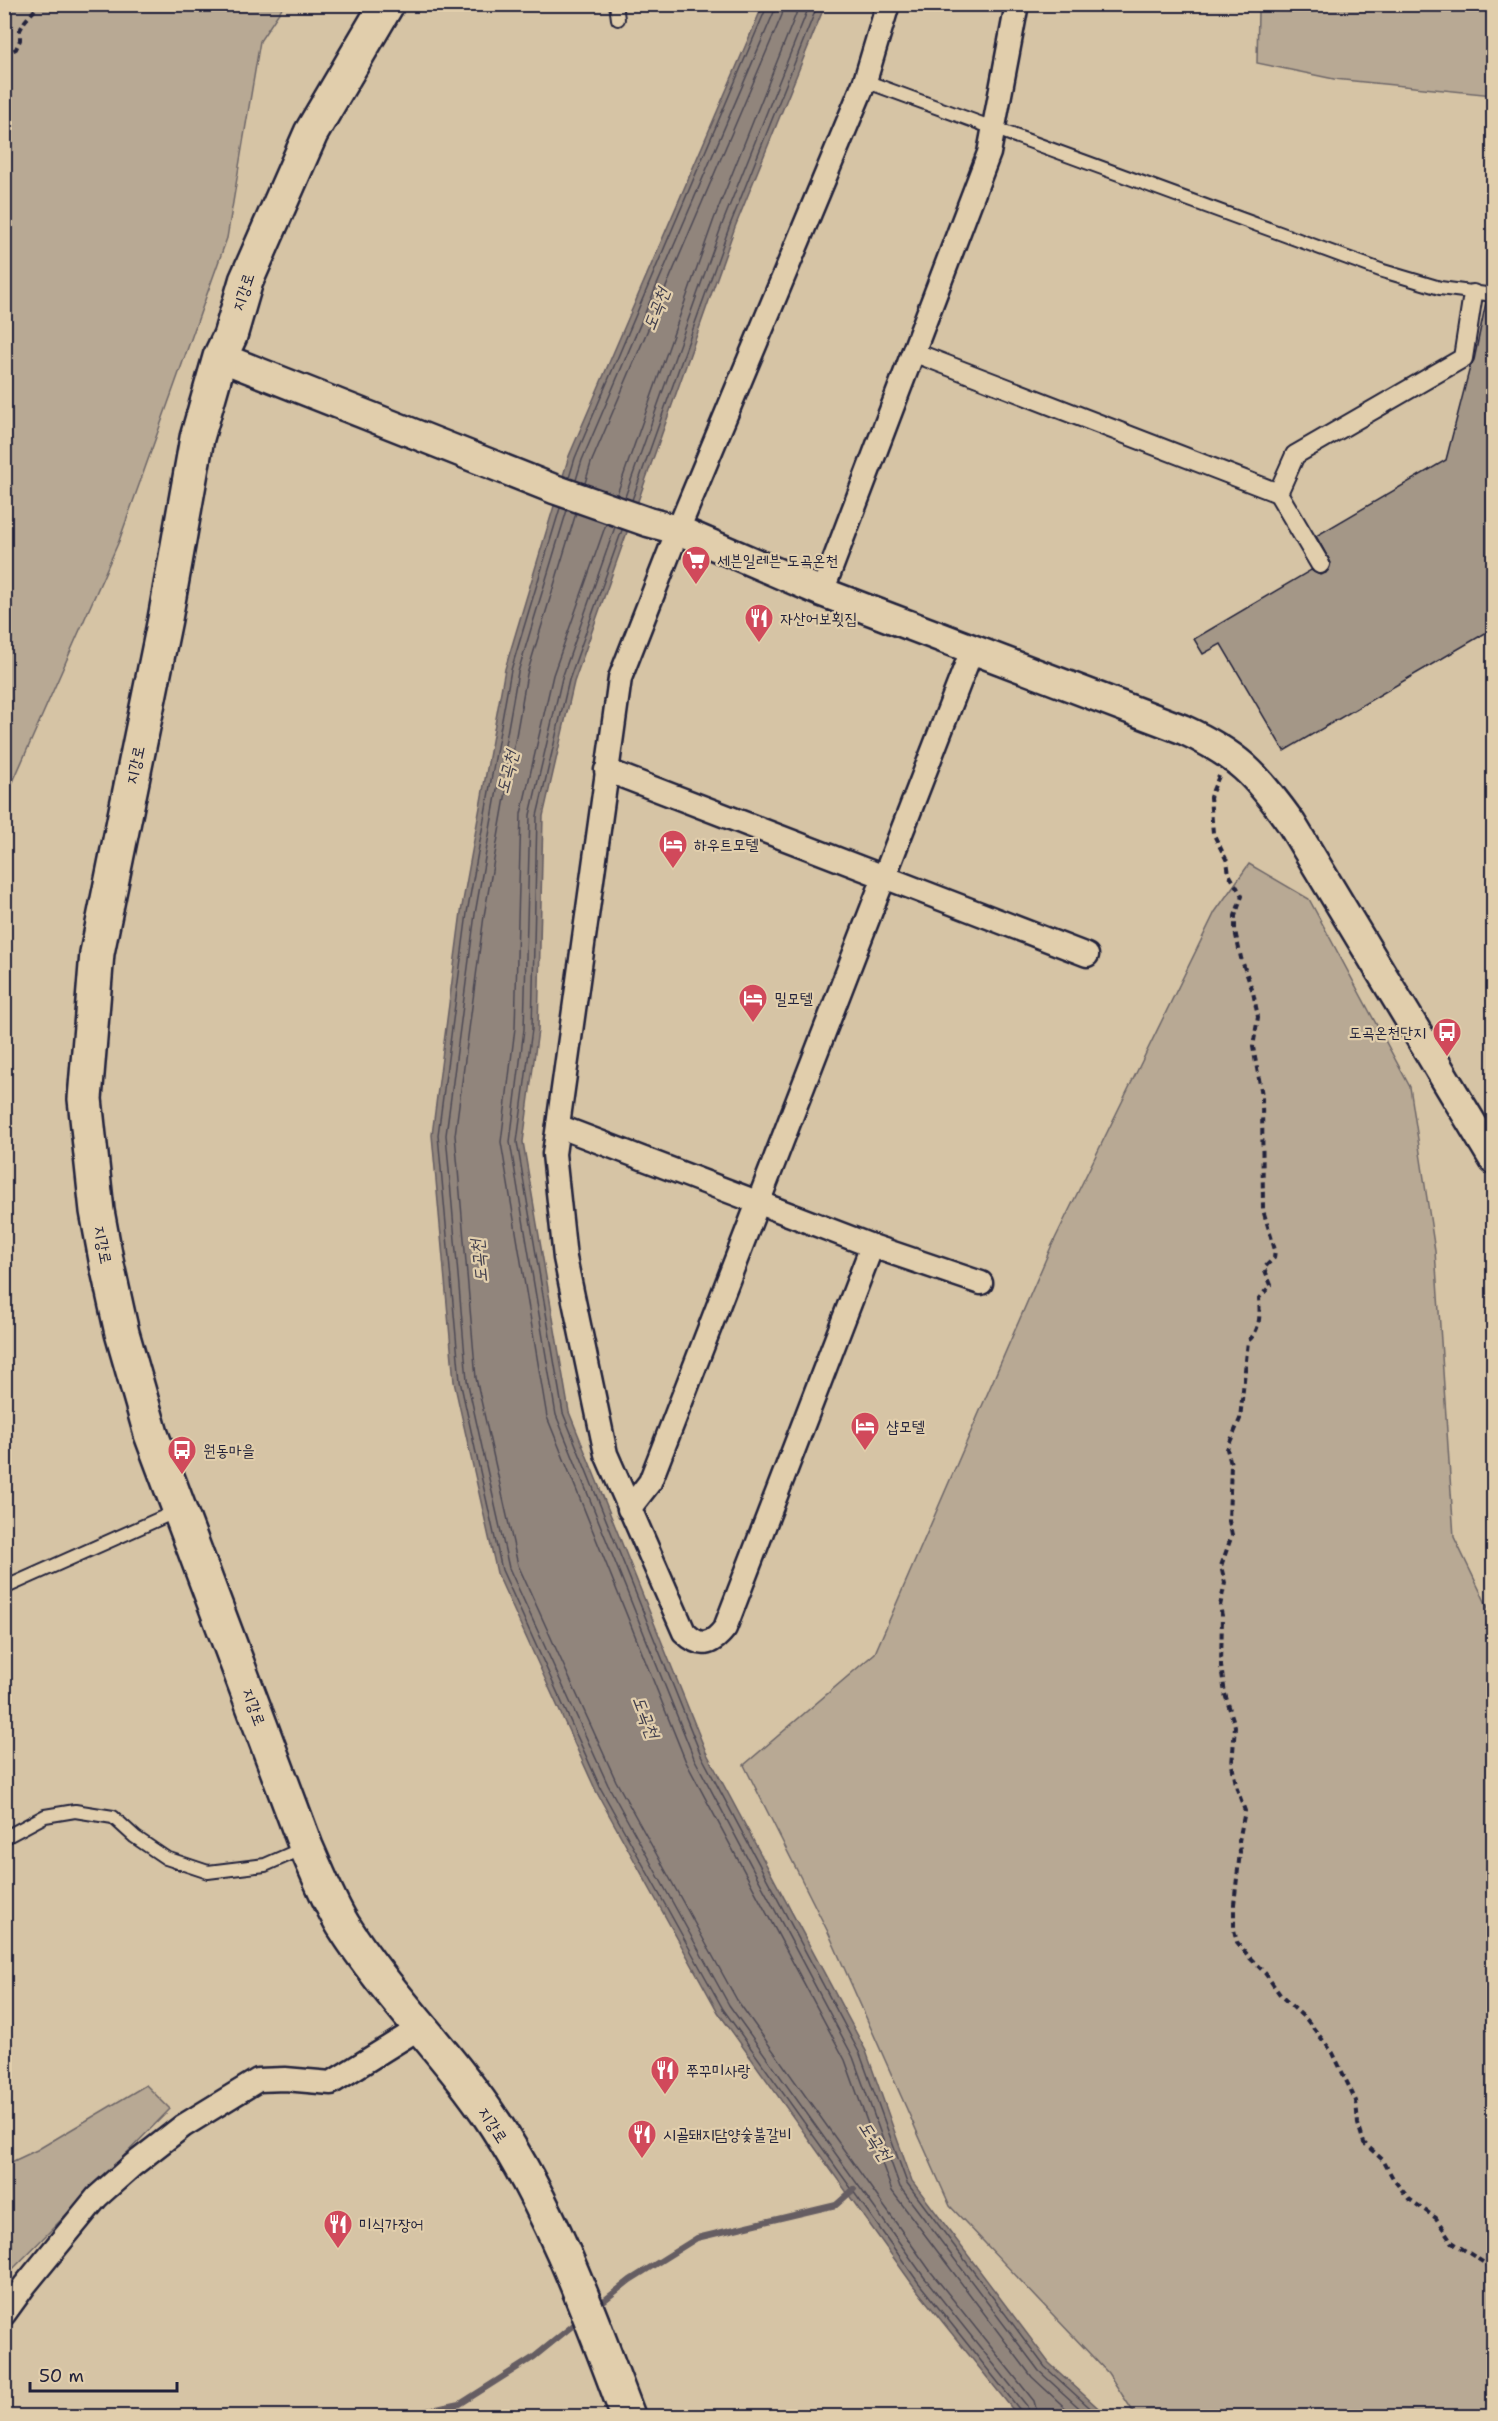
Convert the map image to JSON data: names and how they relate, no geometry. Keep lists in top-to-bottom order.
{
  "streets": {
    "main road": ["지강로"]
  },
  "water": ["도곡천"],
  "places": {
    "supermarket": ["세븐일레븐 도곡온천"],
    "restaurant": [
      "자산어보횟집",
      "쭈꾸미사랑",
      "시골돼지담양숯불갈비",
      "미식가장어"
    ],
    "hotel": ["하우트모텔", "밀모텔", "샵모텔"],
    "bus stop": ["도곡온천단지", "원동마을"]
  },
  "scale_bar": "50 m"
}
